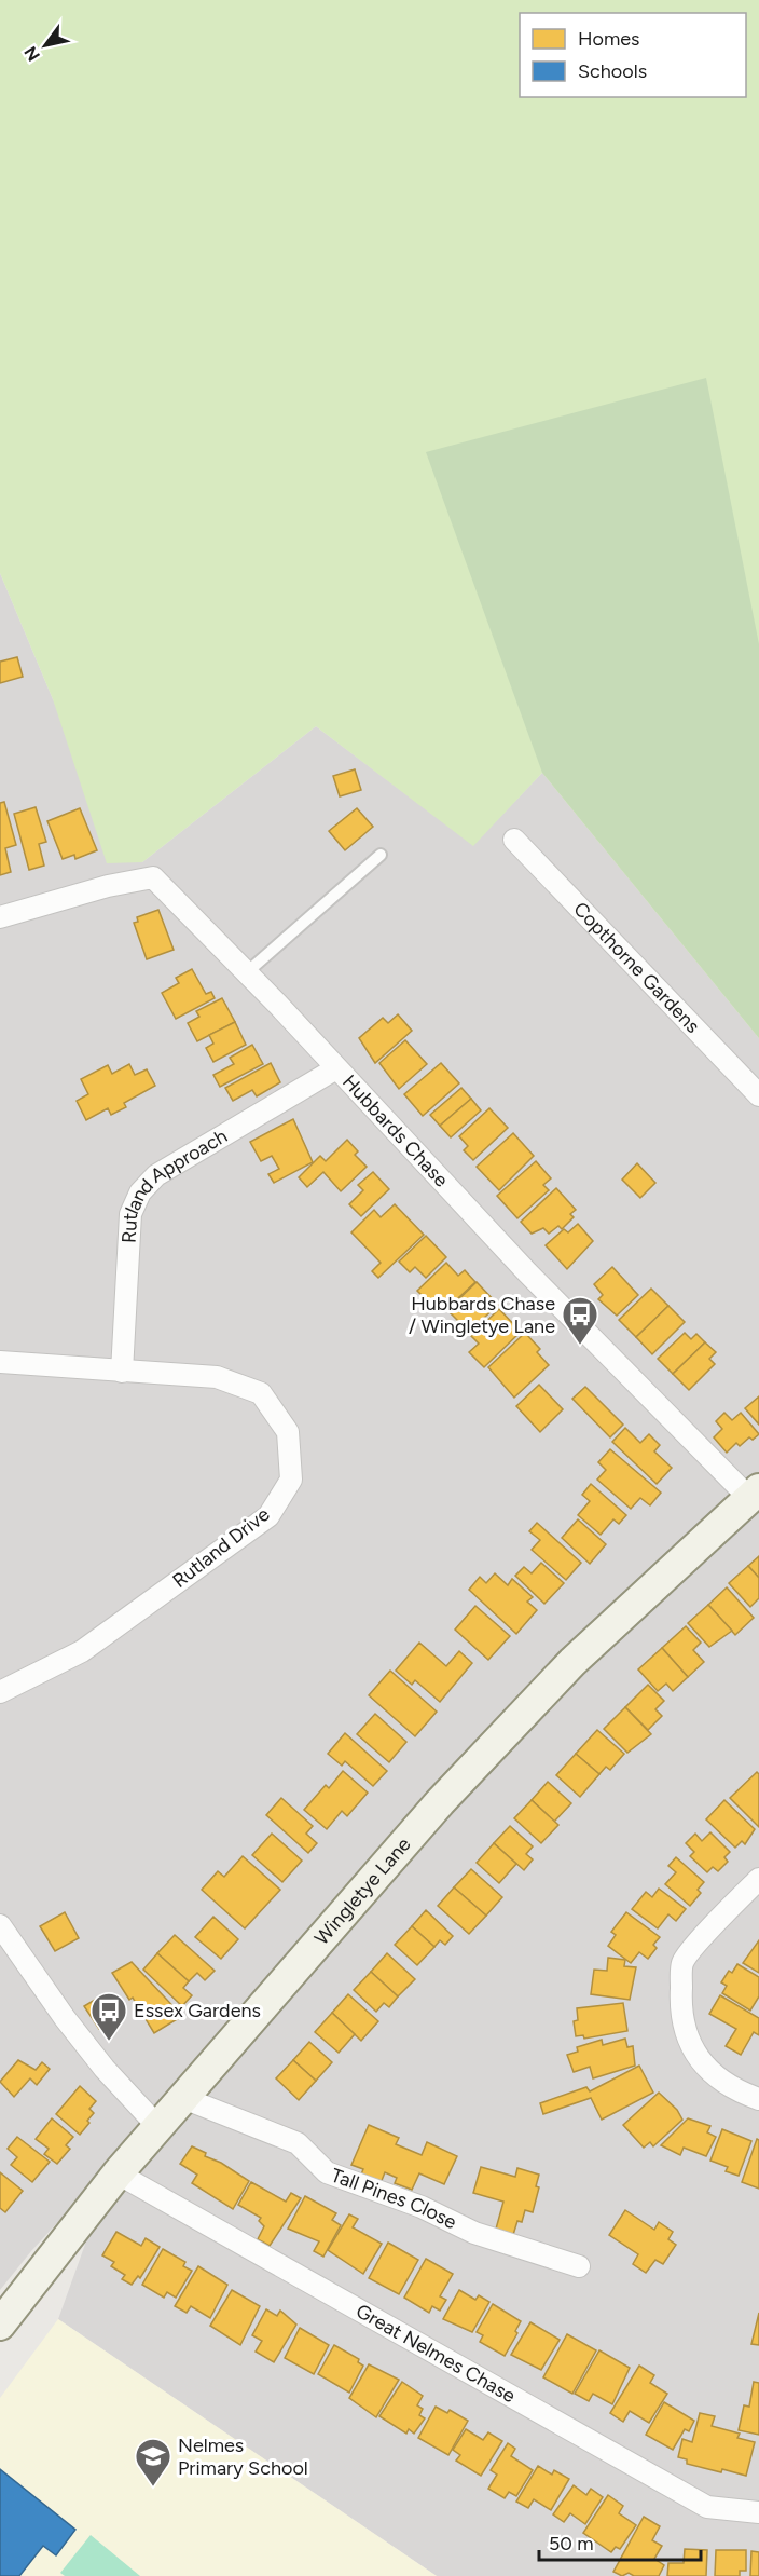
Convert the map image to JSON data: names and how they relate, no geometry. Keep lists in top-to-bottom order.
{
  "streets": {
    "street": [
      "Copthorne Gardens",
      "Hubbards Chase",
      "Rutland Approach",
      "Rutland Drive",
      "Wingletye Lane",
      "Tall Pines Close",
      "Great Nelmes Chase"
    ]
  },
  "crossings": [
    ["Hubbards Chase", "Rutland Approach"],
    ["Hubbards Chase", "Wingletye Lane"],
    ["Rutland Approach", "Rutland Drive"],
    ["Wingletye Lane", "Tall Pines Close"],
    ["Wingletye Lane", "Great Nelmes Chase"]
  ],
  "places": {
    "bus stop": ["Hubbards Chase / Wingletye Lane", "Essex Gardens"],
    "school or university": ["Nelmes Primary School"]
  },
  "legend": ["Homes", "Schools"],
  "scale_bar": "50 m",
  "north": "bottom left"
}
